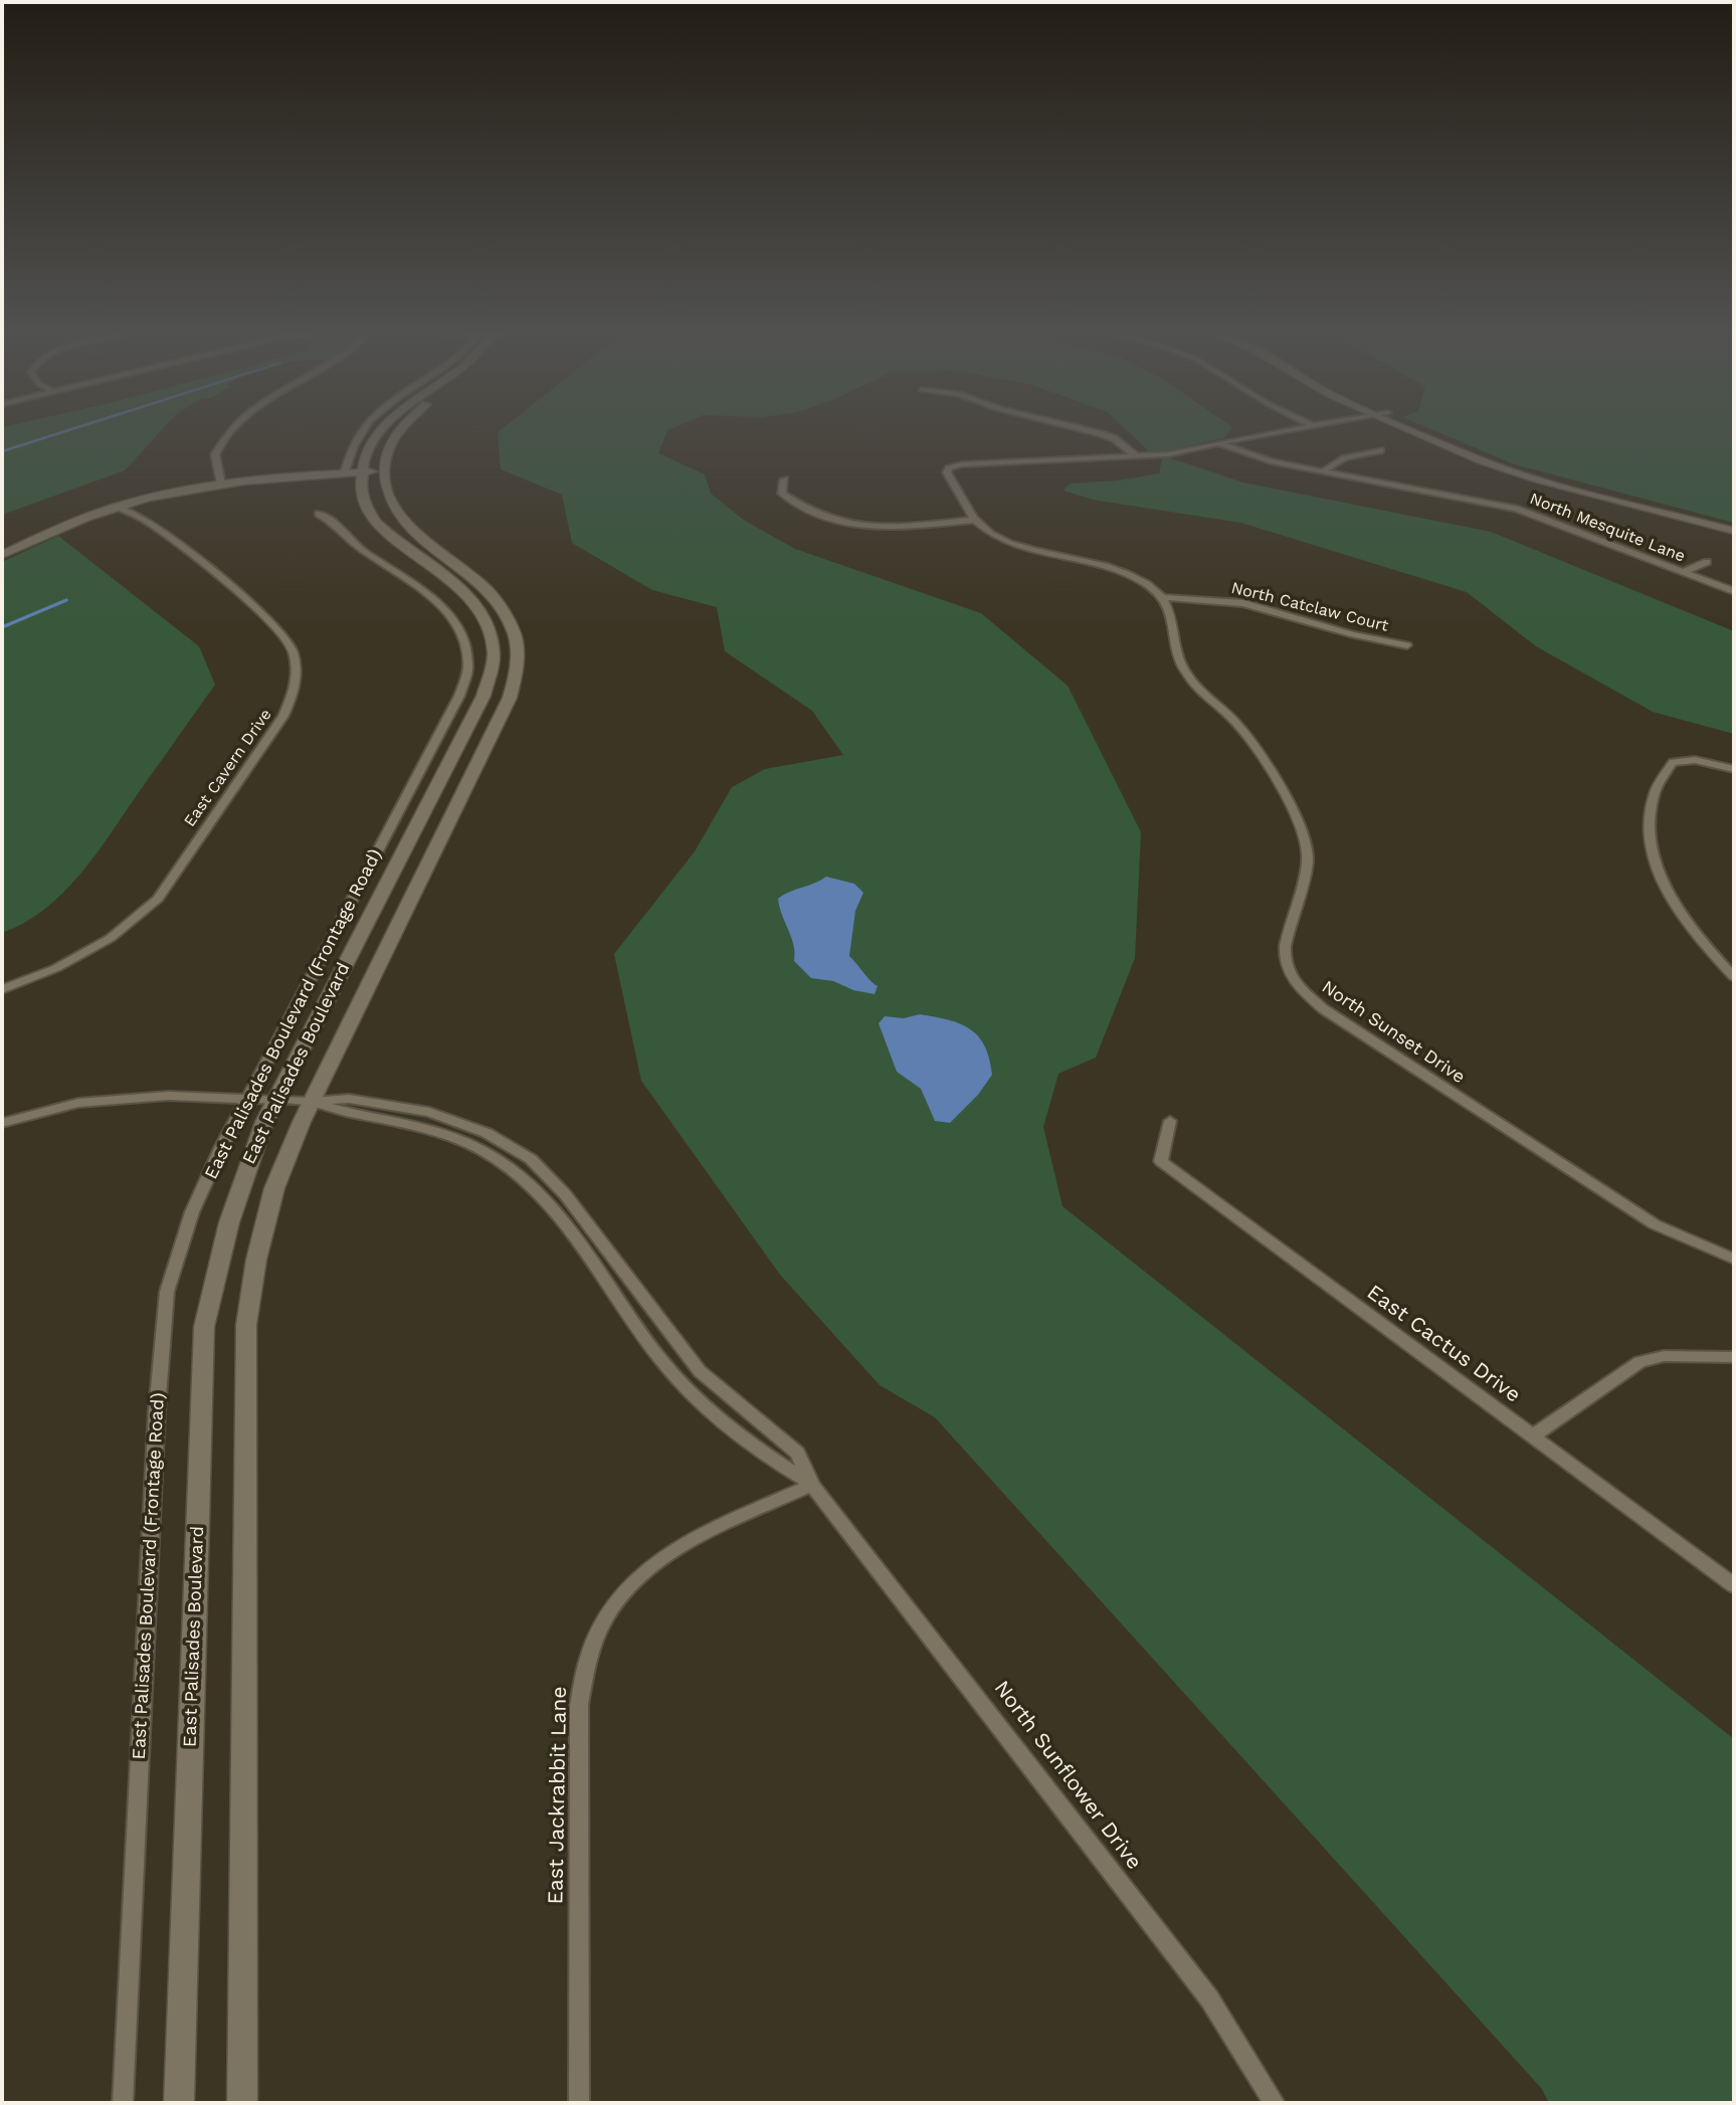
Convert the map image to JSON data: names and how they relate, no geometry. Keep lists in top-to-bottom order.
{
  "streets": {
    "street": [
      "North Mesquite Lane",
      "North Catclaw Court",
      "East Cavern Drive",
      "East Palisades Boulevard (Frontage Road)",
      "North Sunset Drive",
      "East Palisades Boulevard",
      "East Cactus Drive",
      "North Sunflower Drive",
      "East Jackrabbit Lane"
    ]
  },
  "crossings": [
    ["North Catclaw Court", "North Sunset Drive"],
    ["East Palisades Boulevard", "North Sunflower Drive"],
    ["North Sunflower Drive", "East Jackrabbit Lane"]
  ]
}
